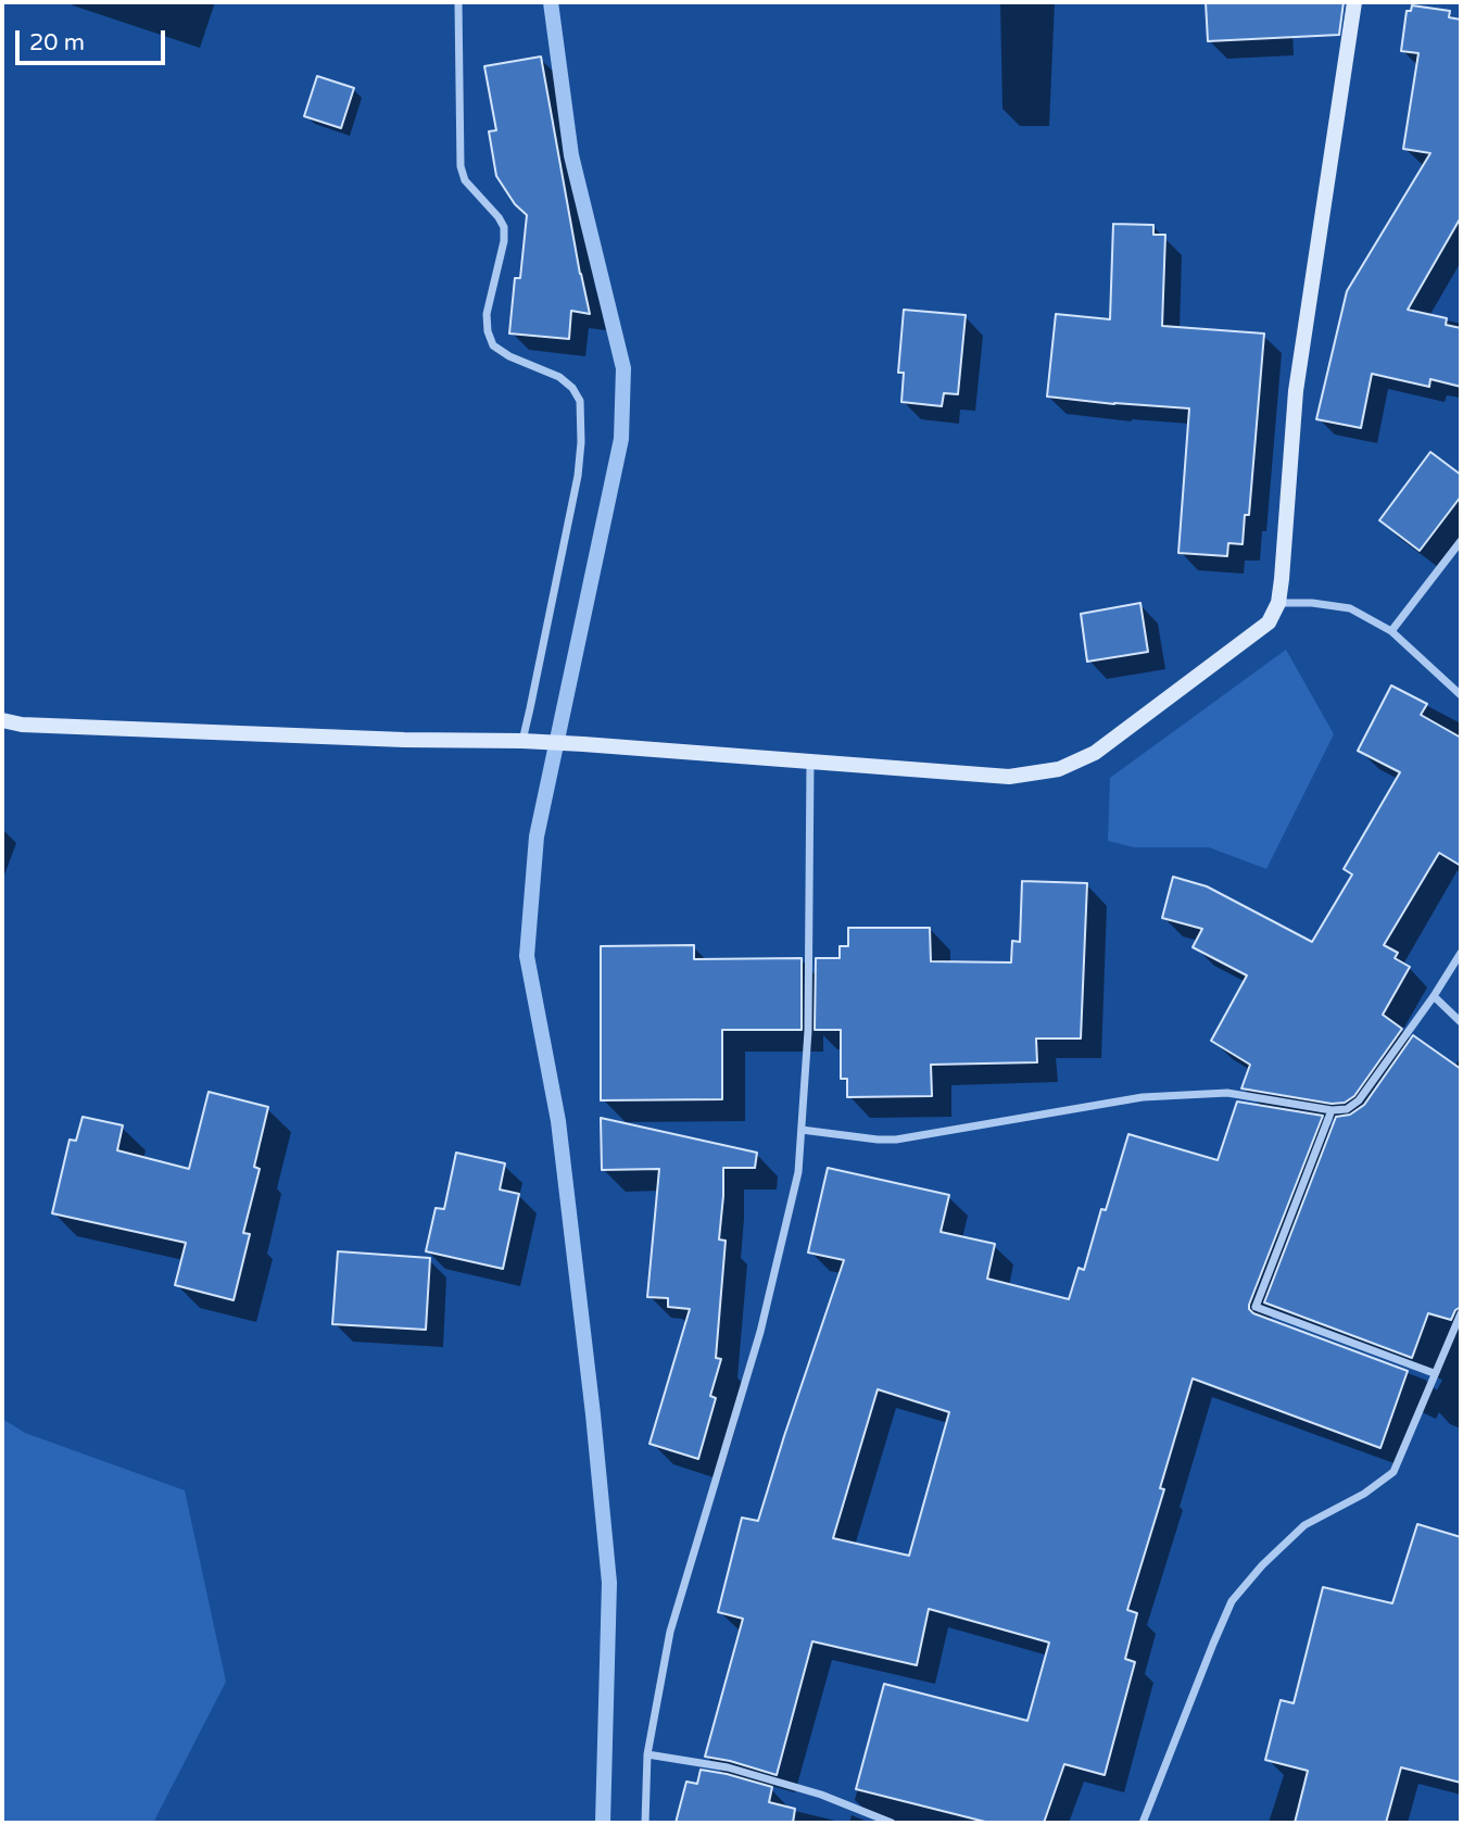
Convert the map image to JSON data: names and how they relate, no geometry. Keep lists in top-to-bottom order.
{
  "scale_bar": "20 m"
}
